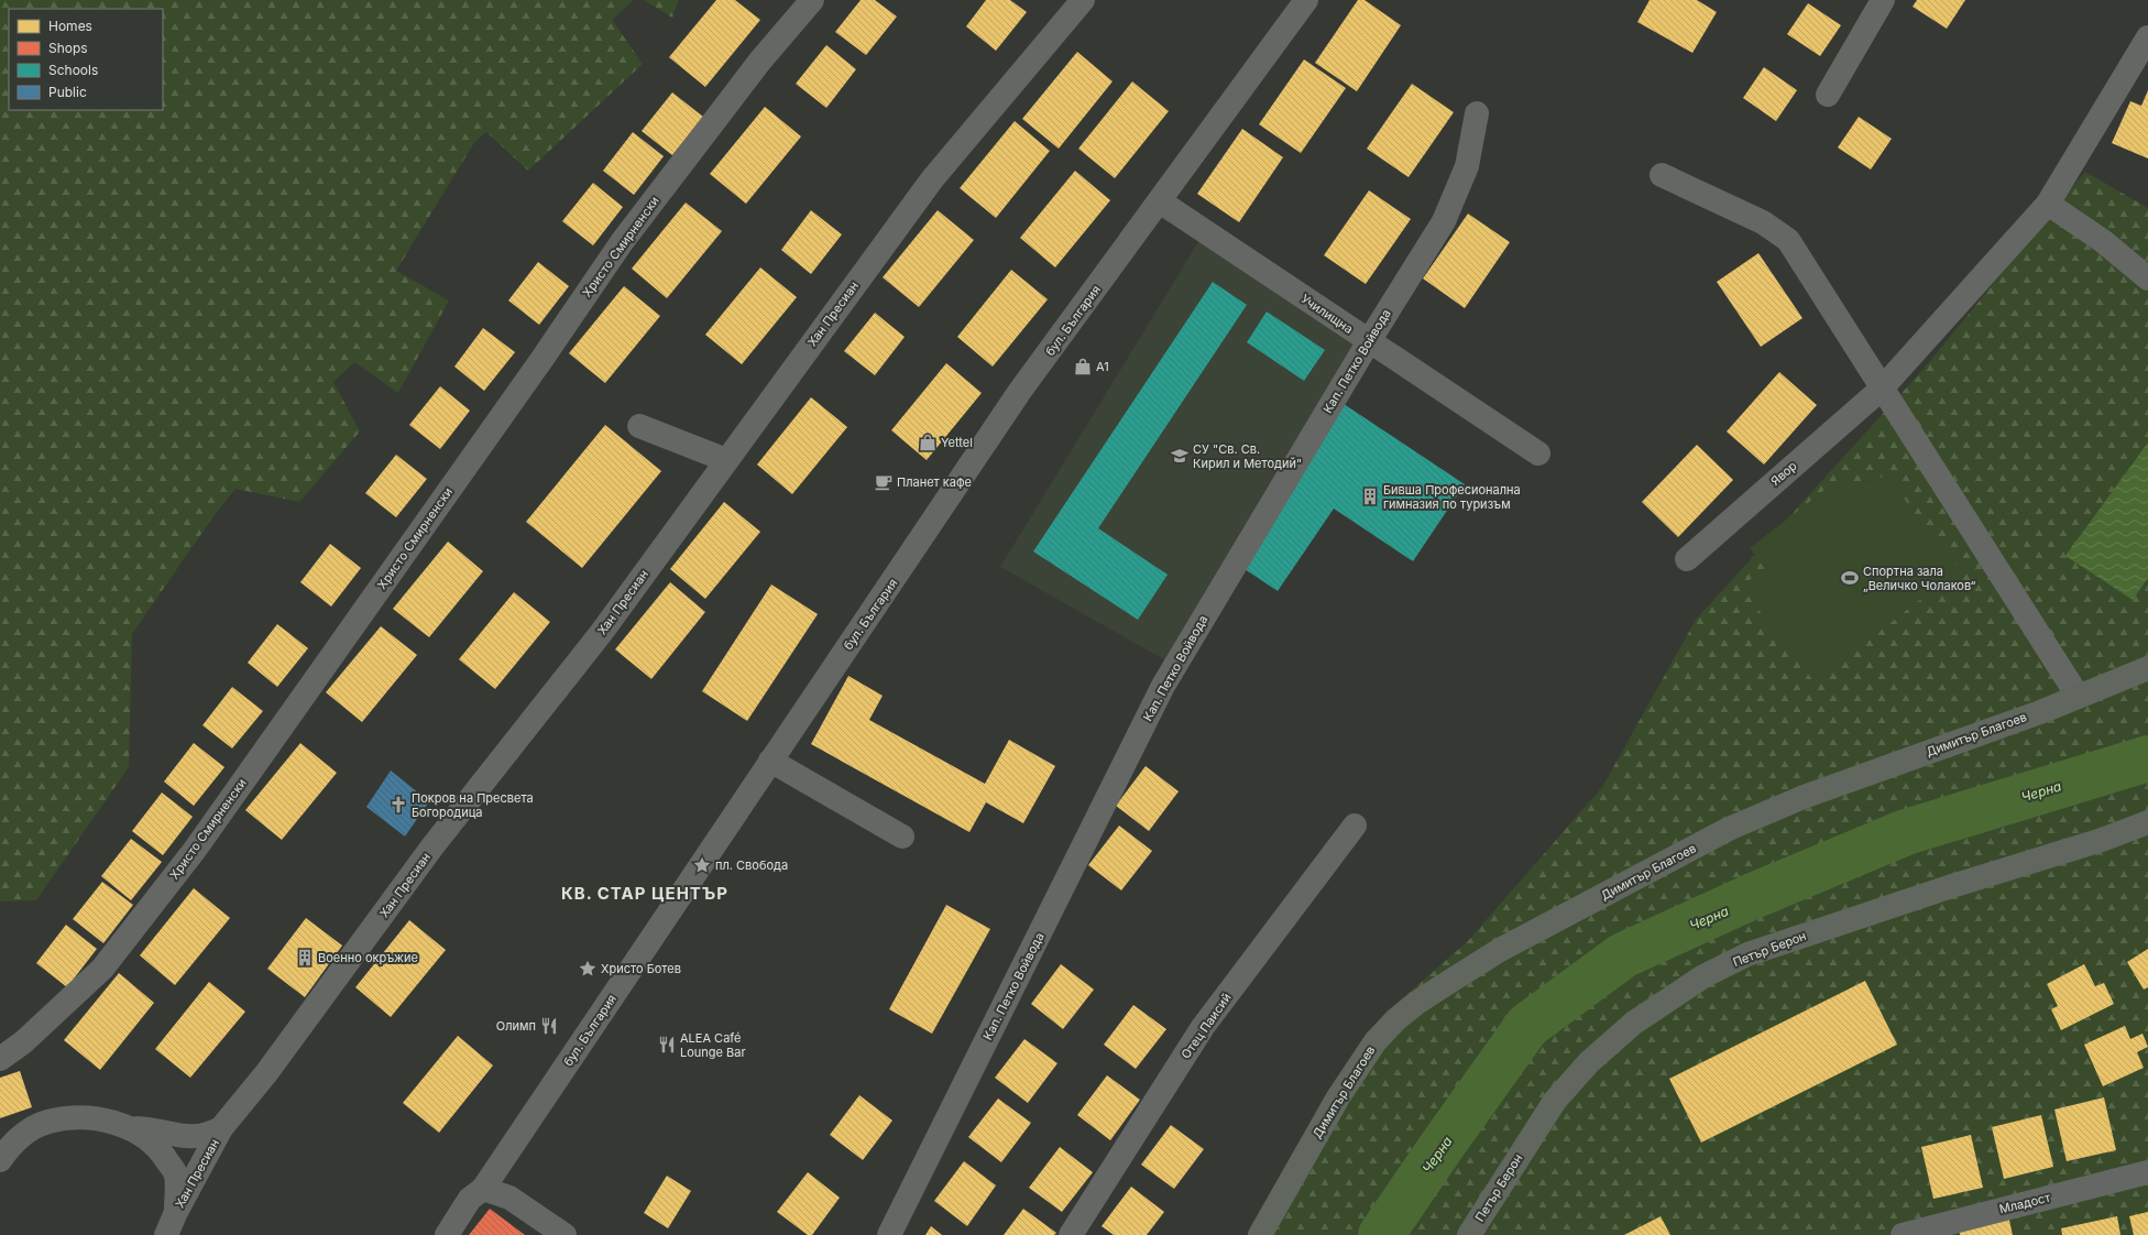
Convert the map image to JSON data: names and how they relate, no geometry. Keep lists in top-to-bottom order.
{
  "streets": {
    "main road": ["Димитър Благоев", "Петър Берон"],
    "street": [
      "Христо Смирненски",
      "Хан Пресиан",
      "Училищна",
      "бул. България",
      "Кап. Петко Войвода",
      "Явор",
      "Отец Паисий",
      "Младост"
    ]
  },
  "crossings": [
    ["Училищна", "бул. България"],
    ["Училищна", "Кап. Петко Войвода"]
  ],
  "districts": ["КВ. СТАР ЦЕНТЪР"],
  "water": ["Черна"],
  "places": {
    "shop": ["A1", "Yettel"],
    "school or university": ["СУ \"Св. Св. Кирил и Методий\""],
    "cafe": ["Планет кафе"],
    "building": ["Бивша Професионална гимназия по туризъм", "Военно окръжие"],
    "sports": ["Спортна зала „Величко Чолаков“"],
    "church": ["Покров на Пресвета Богородица"],
    "place": ["пл. Свобода", "Христо Ботев"],
    "restaurant": ["Олимп", "ALEA Café Lounge Bar"]
  },
  "legend": [
    "Homes",
    "Shops",
    "Schools",
    "Public"
  ]
}
